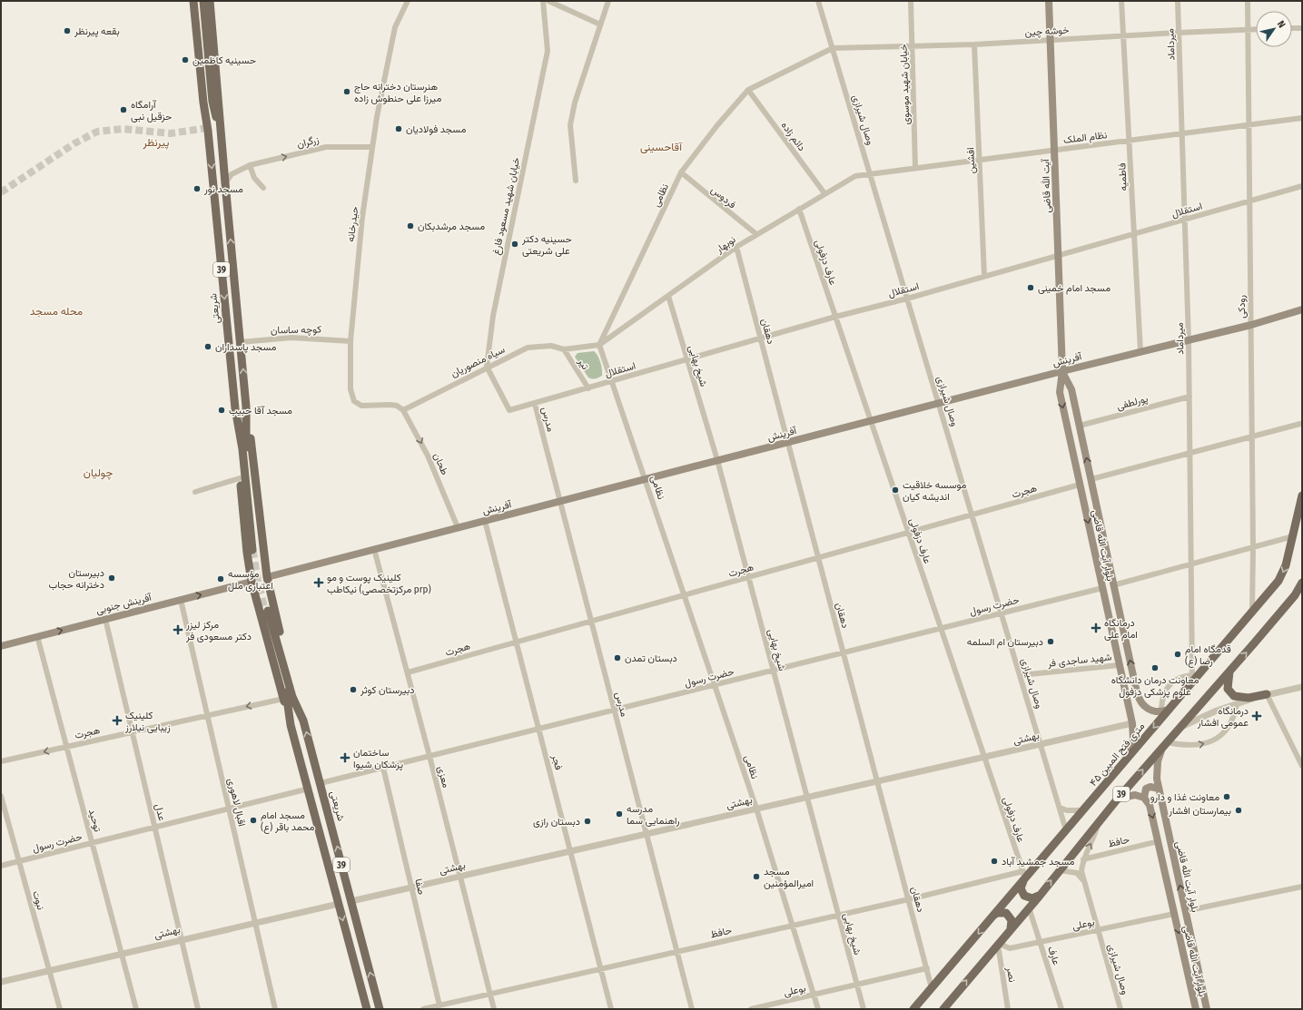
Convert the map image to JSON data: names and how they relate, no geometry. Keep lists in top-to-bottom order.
{
  "streets": {
    "main road": [
      "آیت الله قاضی",
      "39",
      "شریعتی",
      "آفرینش",
      "بلوار آیت الله قاضی",
      "آفرینش جنوبی",
      "۴۵ متری فتح المبین",
      "بلوار آیت‌ الله قاضی",
      "بلوار آیت ‌الله قاضی"
    ],
    "street": [
      "خوشه چین",
      "میرداماد",
      "خیابان شهید موسوی",
      "وصال شیرازی",
      "دائم زاده",
      "نظام الملک",
      "زرگران",
      "افشین",
      "فاطمیه",
      "نظامی",
      "فردوس",
      "خیابان شهید مسعود فارغ",
      "استقلال",
      "حیدرخانه",
      "نوبهار",
      "عارف دزفولی",
      "رودکی",
      "کوچه ساسان",
      "دهقان",
      "سیاه منصوریان",
      "تیر",
      "شیخ بهایی",
      "پورلطفی",
      "مدرس",
      "طحان",
      "هجرت",
      "حضرت رسول",
      "شهید ساجدی فر",
      "بهشتی",
      "فجر",
      "معزی",
      "اقبال لاهوری",
      "عدل",
      "توحید",
      "حافظ",
      "صفا",
      "نبوت",
      "بوعلی",
      "عارف",
      "نصر"
    ]
  },
  "crossings": [
    ["خوشه چین", "میرداماد"],
    ["خوشه چین", "خیابان شهید موسوی"],
    ["خوشه چین", "وصال شیرازی"],
    ["خوشه چین", "افشین"],
    ["خوشه چین", "فاطمیه"],
    ["خوشه چین", "آیت الله قاضی"],
    ["خوشه چین", "نظامی"],
    ["خوشه چین", "رودکی"],
    ["میرداماد", "نظام الملک"],
    ["میرداماد", "استقلال"],
    ["میرداماد", "آفرینش"],
    ["میرداماد", "پورلطفی"],
    ["میرداماد", "۴۵ متری فتح المبین"],
    ["خیابان شهید موسوی", "نظام الملک"],
    ["وصال شیرازی", "نظام الملک"],
    ["وصال شیرازی", "نظامی"],
    ["وصال شیرازی", "استقلال"],
    ["وصال شیرازی", "نوبهار"],
    ["وصال شیرازی", "آفرینش"],
    ["وصال شیرازی", "هجرت"],
    ["وصال شیرازی", "حضرت رسول"],
    ["وصال شیرازی", "شهید ساجدی فر"],
    ["وصال شیرازی", "بهشتی"],
    ["وصال شیرازی", "۴۵ متری فتح المبین"],
    ["وصال شیرازی", "حافظ"],
    ["وصال شیرازی", "بوعلی"],
    ["دائم زاده", "نظامی"],
    ["دائم زاده", "نوبهار"],
    ["نظام الملک", "افشین"],
    ["نظام الملک", "فاطمیه"],
    ["نظام الملک", "آیت الله قاضی"],
    ["نظام الملک", "نوبهار"],
    ["نظام الملک", "رودکی"],
    ["زرگران", "حیدرخانه"],
    ["زرگران", "39"],
    ["افشین", "استقلال"],
    ["فاطمیه", "استقلال"],
    ["فاطمیه", "آفرینش"],
    ["آیت الله قاضی", "استقلال"],
    ["آیت الله قاضی", "آفرینش"],
    ["آیت الله قاضی", "بلوار آیت الله قاضی"],
    ["نظامی", "فردوس"],
    ["نظامی", "استقلال"],
    ["نظامی", "نوبهار"],
    ["نظامی", "آفرینش"],
    ["نظامی", "سیاه منصوریان"],
    ["نظامی", "هجرت"],
    ["نظامی", "حضرت رسول"],
    ["نظامی", "بهشتی"],
    ["نظامی", "حافظ"],
    ["نظامی", "بوعلی"],
    ["فردوس", "نوبهار"],
    ["خیابان شهید مسعود فارغ", "استقلال"],
    ["خیابان شهید مسعود فارغ", "سیاه منصوریان"],
    ["استقلال", "عارف دزفولی"],
    ["استقلال", "رودکی"],
    ["استقلال", "دهقان"],
    ["استقلال", "سیاه منصوریان"],
    ["استقلال", "تیر"],
    ["استقلال", "شیخ بهایی"],
    ["استقلال", "مدرس"],
    ["حیدرخانه", "کوچه ساسان"],
    ["حیدرخانه", "سیاه منصوریان"],
    ["حیدرخانه", "طحان"],
    ["نوبهار", "عارف دزفولی"],
    ["نوبهار", "دهقان"],
    ["نوبهار", "سیاه منصوریان"],
    ["نوبهار", "شیخ بهایی"],
    ["عارف دزفولی", "آفرینش"],
    ["عارف دزفولی", "هجرت"],
    ["عارف دزفولی", "حضرت رسول"],
    ["عارف دزفولی", "بهشتی"],
    ["عارف دزفولی", "۴۵ متری فتح المبین"],
    ["عارف دزفولی", "حافظ"],
    ["39", "شریعتی"],
    ["39", "کوچه ساسان"],
    ["39", "حضرت رسول"],
    ["39", "بهشتی"],
    ["39", "بلوار آیت‌ الله قاضی"],
    ["39", "بوعلی"],
    ["39", "عارف"],
    ["39", "نصر"],
    ["رودکی", "آفرینش"],
    ["رودکی", "۴۵ متری فتح المبین"],
    ["شریعتی", "حضرت رسول"],
    ["شریعتی", "بهشتی"],
    ["دهقان", "آفرینش"],
    ["دهقان", "هجرت"],
    ["دهقان", "حضرت رسول"],
    ["دهقان", "بهشتی"],
    ["دهقان", "۴۵ متری فتح المبین"],
    ["دهقان", "حافظ"],
    ["دهقان", "بوعلی"],
    ["آفرینش", "شیخ بهایی"],
    ["آفرینش", "مدرس"],
    ["آفرینش", "طحان"],
    ["آفرینش", "بلوار آیت الله قاضی"],
    ["آفرینش", "فجر"],
    ["آفرینش", "معزی"],
    ["سیاه منصوریان", "تیر"],
    ["سیاه منصوریان", "طحان"],
    ["شیخ بهایی", "هجرت"],
    ["شیخ بهایی", "حضرت رسول"],
    ["شیخ بهایی", "بهشتی"],
    ["شیخ بهایی", "حافظ"],
    ["شیخ بهایی", "بوعلی"],
    ["پورلطفی", "بلوار آیت الله قاضی"],
    ["مدرس", "هجرت"],
    ["مدرس", "حضرت رسول"],
    ["مدرس", "بهشتی"],
    ["مدرس", "حافظ"],
    ["هجرت", "بلوار آیت الله قاضی"],
    ["هجرت", "فجر"],
    ["هجرت", "معزی"],
    ["هجرت", "اقبال لاهوری"],
    ["هجرت", "عدل"],
    ["هجرت", "توحید"],
    ["بلوار آیت الله قاضی", "حضرت رسول"],
    ["بلوار آیت الله قاضی", "شهید ساجدی فر"],
    ["بلوار آیت الله قاضی", "بهشتی"],
    ["بلوار آیت الله قاضی", "۴۵ متری فتح المبین"],
    ["آفرینش جنوبی", "اقبال لاهوری"],
    ["آفرینش جنوبی", "عدل"],
    ["آفرینش جنوبی", "توحید"],
    ["حضرت رسول", "فجر"],
    ["حضرت رسول", "معزی"],
    ["حضرت رسول", "اقبال لاهوری"],
    ["حضرت رسول", "عدل"],
    ["حضرت رسول", "توحید"],
    ["حضرت رسول", "صفا"],
    ["حضرت رسول", "نبوت"],
    ["بهشتی", "فجر"],
    ["بهشتی", "معزی"],
    ["بهشتی", "اقبال لاهوری"],
    ["بهشتی", "عدل"],
    ["بهشتی", "توحید"],
    ["بهشتی", "صفا"],
    ["بهشتی", "نبوت"],
    ["۴۵ متری فتح المبین", "حافظ"],
    ["فجر", "حافظ"],
    ["معزی", "حافظ"],
    ["حافظ", "صفا"],
    ["حافظ", "بلوار آیت ‌الله قاضی"],
    ["بوعلی", "عارف"],
    ["بوعلی", "بلوار آیت ‌الله قاضی"],
    ["بوعلی", "نصر"]
  ],
  "one_way": [
    "زرگران",
    "طحان",
    "آفرینش جنوبی",
    "بلوار آیت‌ الله قاضی",
    "بلوار آیت ‌الله قاضی"
  ],
  "districts": [
    "پیرنظر",
    "آقاحسینی",
    "محله مسجد",
    "چولیان"
  ],
  "places": {
    "other": [
      "بقعه پیرنظر",
      "حسینیه کاظمین",
      "هنرستان دخترانه حاج میرزا علی حنطوش زاده",
      "آرامگاه حزقیل نبی",
      "مسجد فولادیان",
      "مسجد نور",
      "مسجد مرشدبکان",
      "حسینیه دکتر علی شریعتی",
      "مسجد امام خمینی",
      "مسجد پاسداران",
      "مسجد آقا حبیب",
      "موسسه خلاقیت اندیشه کیان",
      "دبیرستان دخترانه حجاب",
      "مؤسسه اعتباری ملل",
      "دبیرستان ام السلمه",
      "قدمگاه امام رضا (ع)",
      "دبستان تمدن",
      "معاونت درمان دانشگاه علوم پزشکی دزفول",
      "دبیرستان کوثر",
      "معاونت غذا و دارو",
      "بیمارستان افشار",
      "مدرسه راهنمایی سما",
      "مسجد امام محمد باقر (ع)",
      "دبستان رازی",
      "مسجد جمشید آباد",
      "مسجد امیرالمؤمنین"
    ],
    "health": [
      "کلینیک پوست و مو نیکاطب (مرکزتخصصی prp)",
      "درمانگاه امام علی",
      "مرکز لیزر دکتر مسعودی فر",
      "درمانگاه عمومی افشار",
      "کلینیک زیبایی نیلارز",
      "ساختمان پزشکان شیوا"
    ]
  },
  "north": "top right"
}
